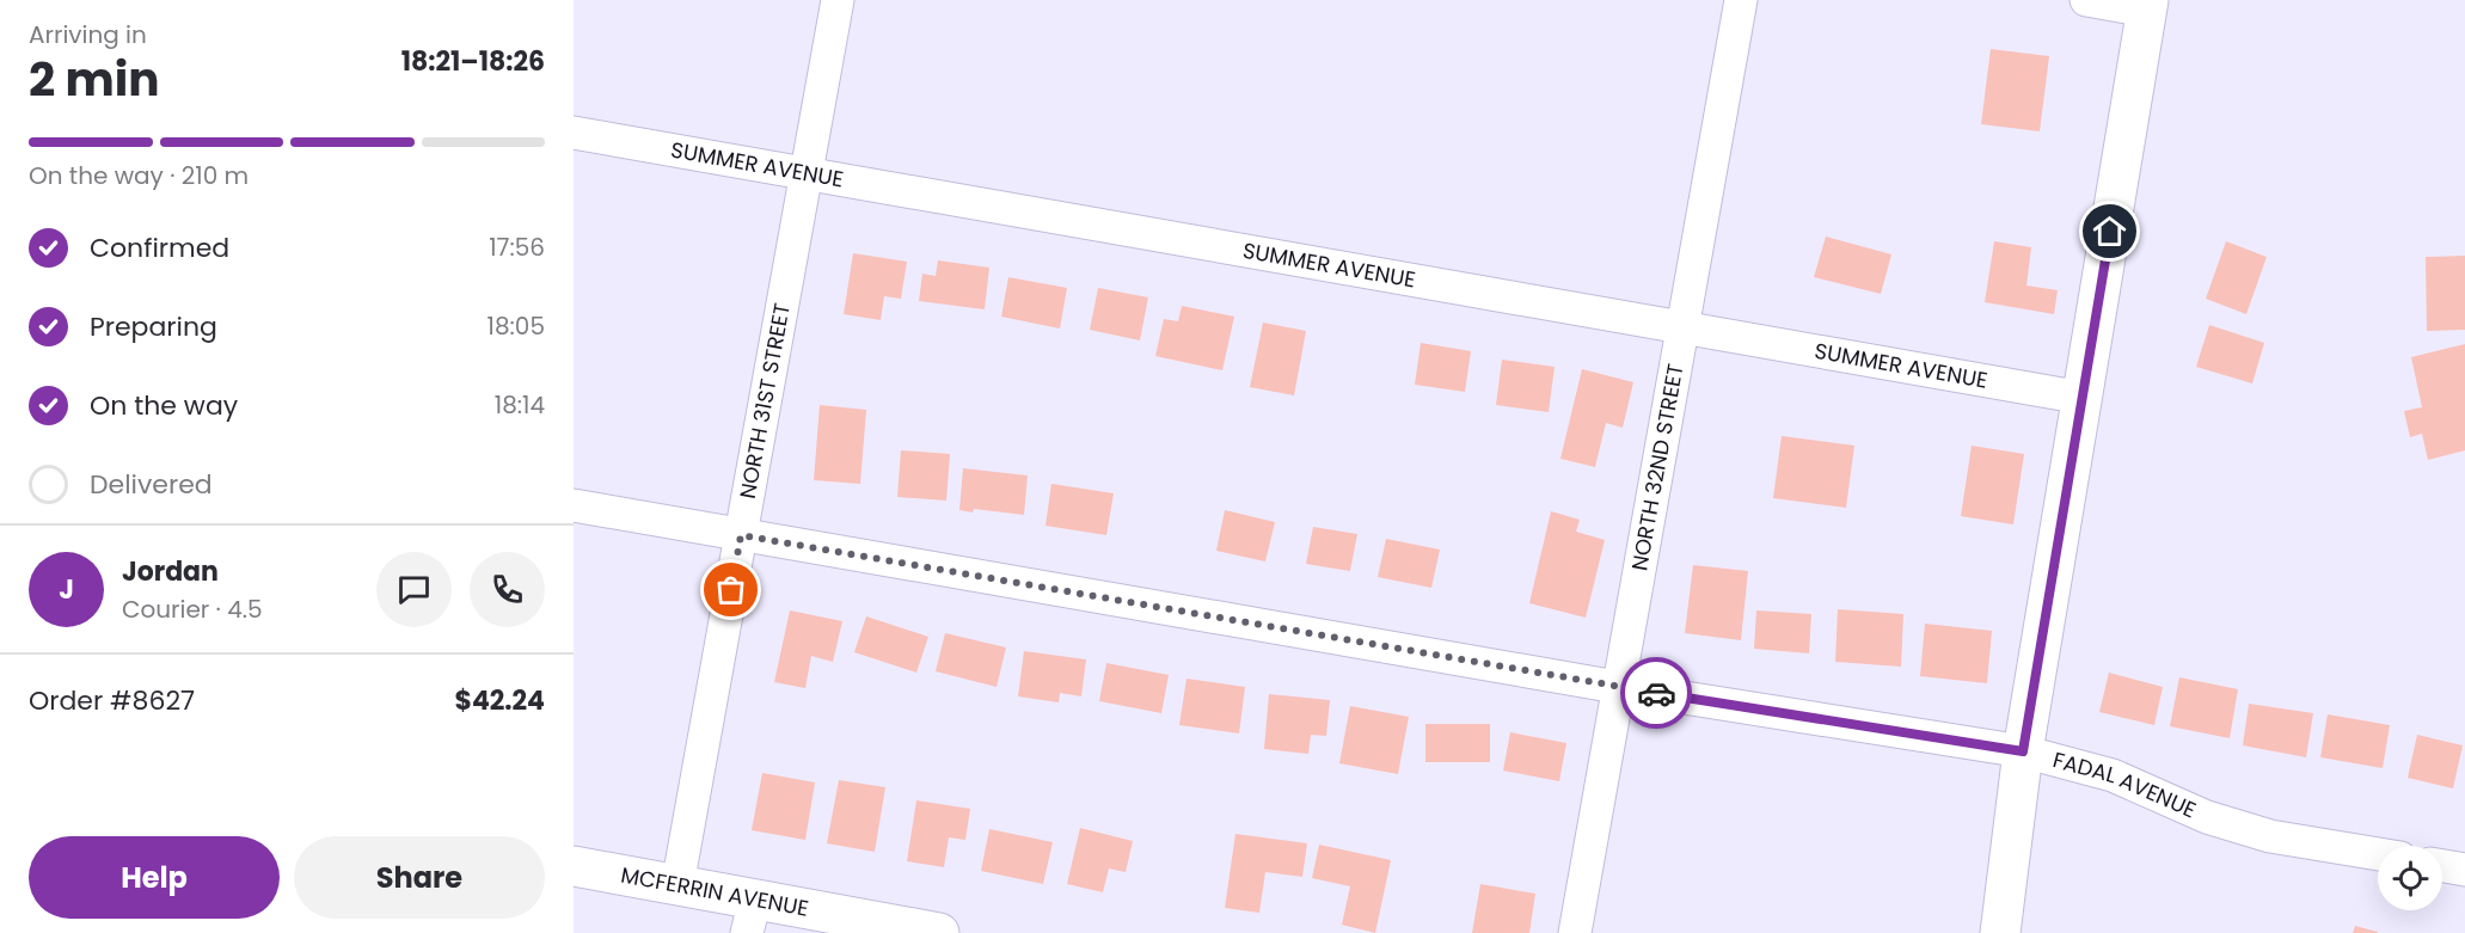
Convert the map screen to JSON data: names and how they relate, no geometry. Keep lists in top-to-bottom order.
{
  "streets": {
    "main road": ["MCFERRIN AVENUE"],
    "street": [
      "SUMMER AVENUE",
      "NORTH 31ST STREET",
      "NORTH 32ND STREET",
      "FADAL AVENUE"
    ]
  },
  "crossings": [
    ["SUMMER AVENUE", "NORTH 31ST STREET"],
    ["SUMMER AVENUE", "NORTH 32ND STREET"],
    ["NORTH 31ST STREET", "FADAL AVENUE"],
    ["NORTH 31ST STREET", "MCFERRIN AVENUE"],
    ["NORTH 32ND STREET", "FADAL AVENUE"]
  ],
  "page": {
    "heading": ["2 min", "Arriving in", "18:21–18:26"],
    "panel": [
      "Jordan",
      "Courier · 4.5",
      "Order #8627",
      "$42.24"
    ],
    "bar": "On the way · 210 m",
    "list": [
      ["Confirmed", "17:56"],
      ["Preparing", "18:05"],
      ["On the way", "18:14"],
      "Delivered"
    ],
    "round": "J",
    "buttons": ["Help", "Share"]
  }
}
